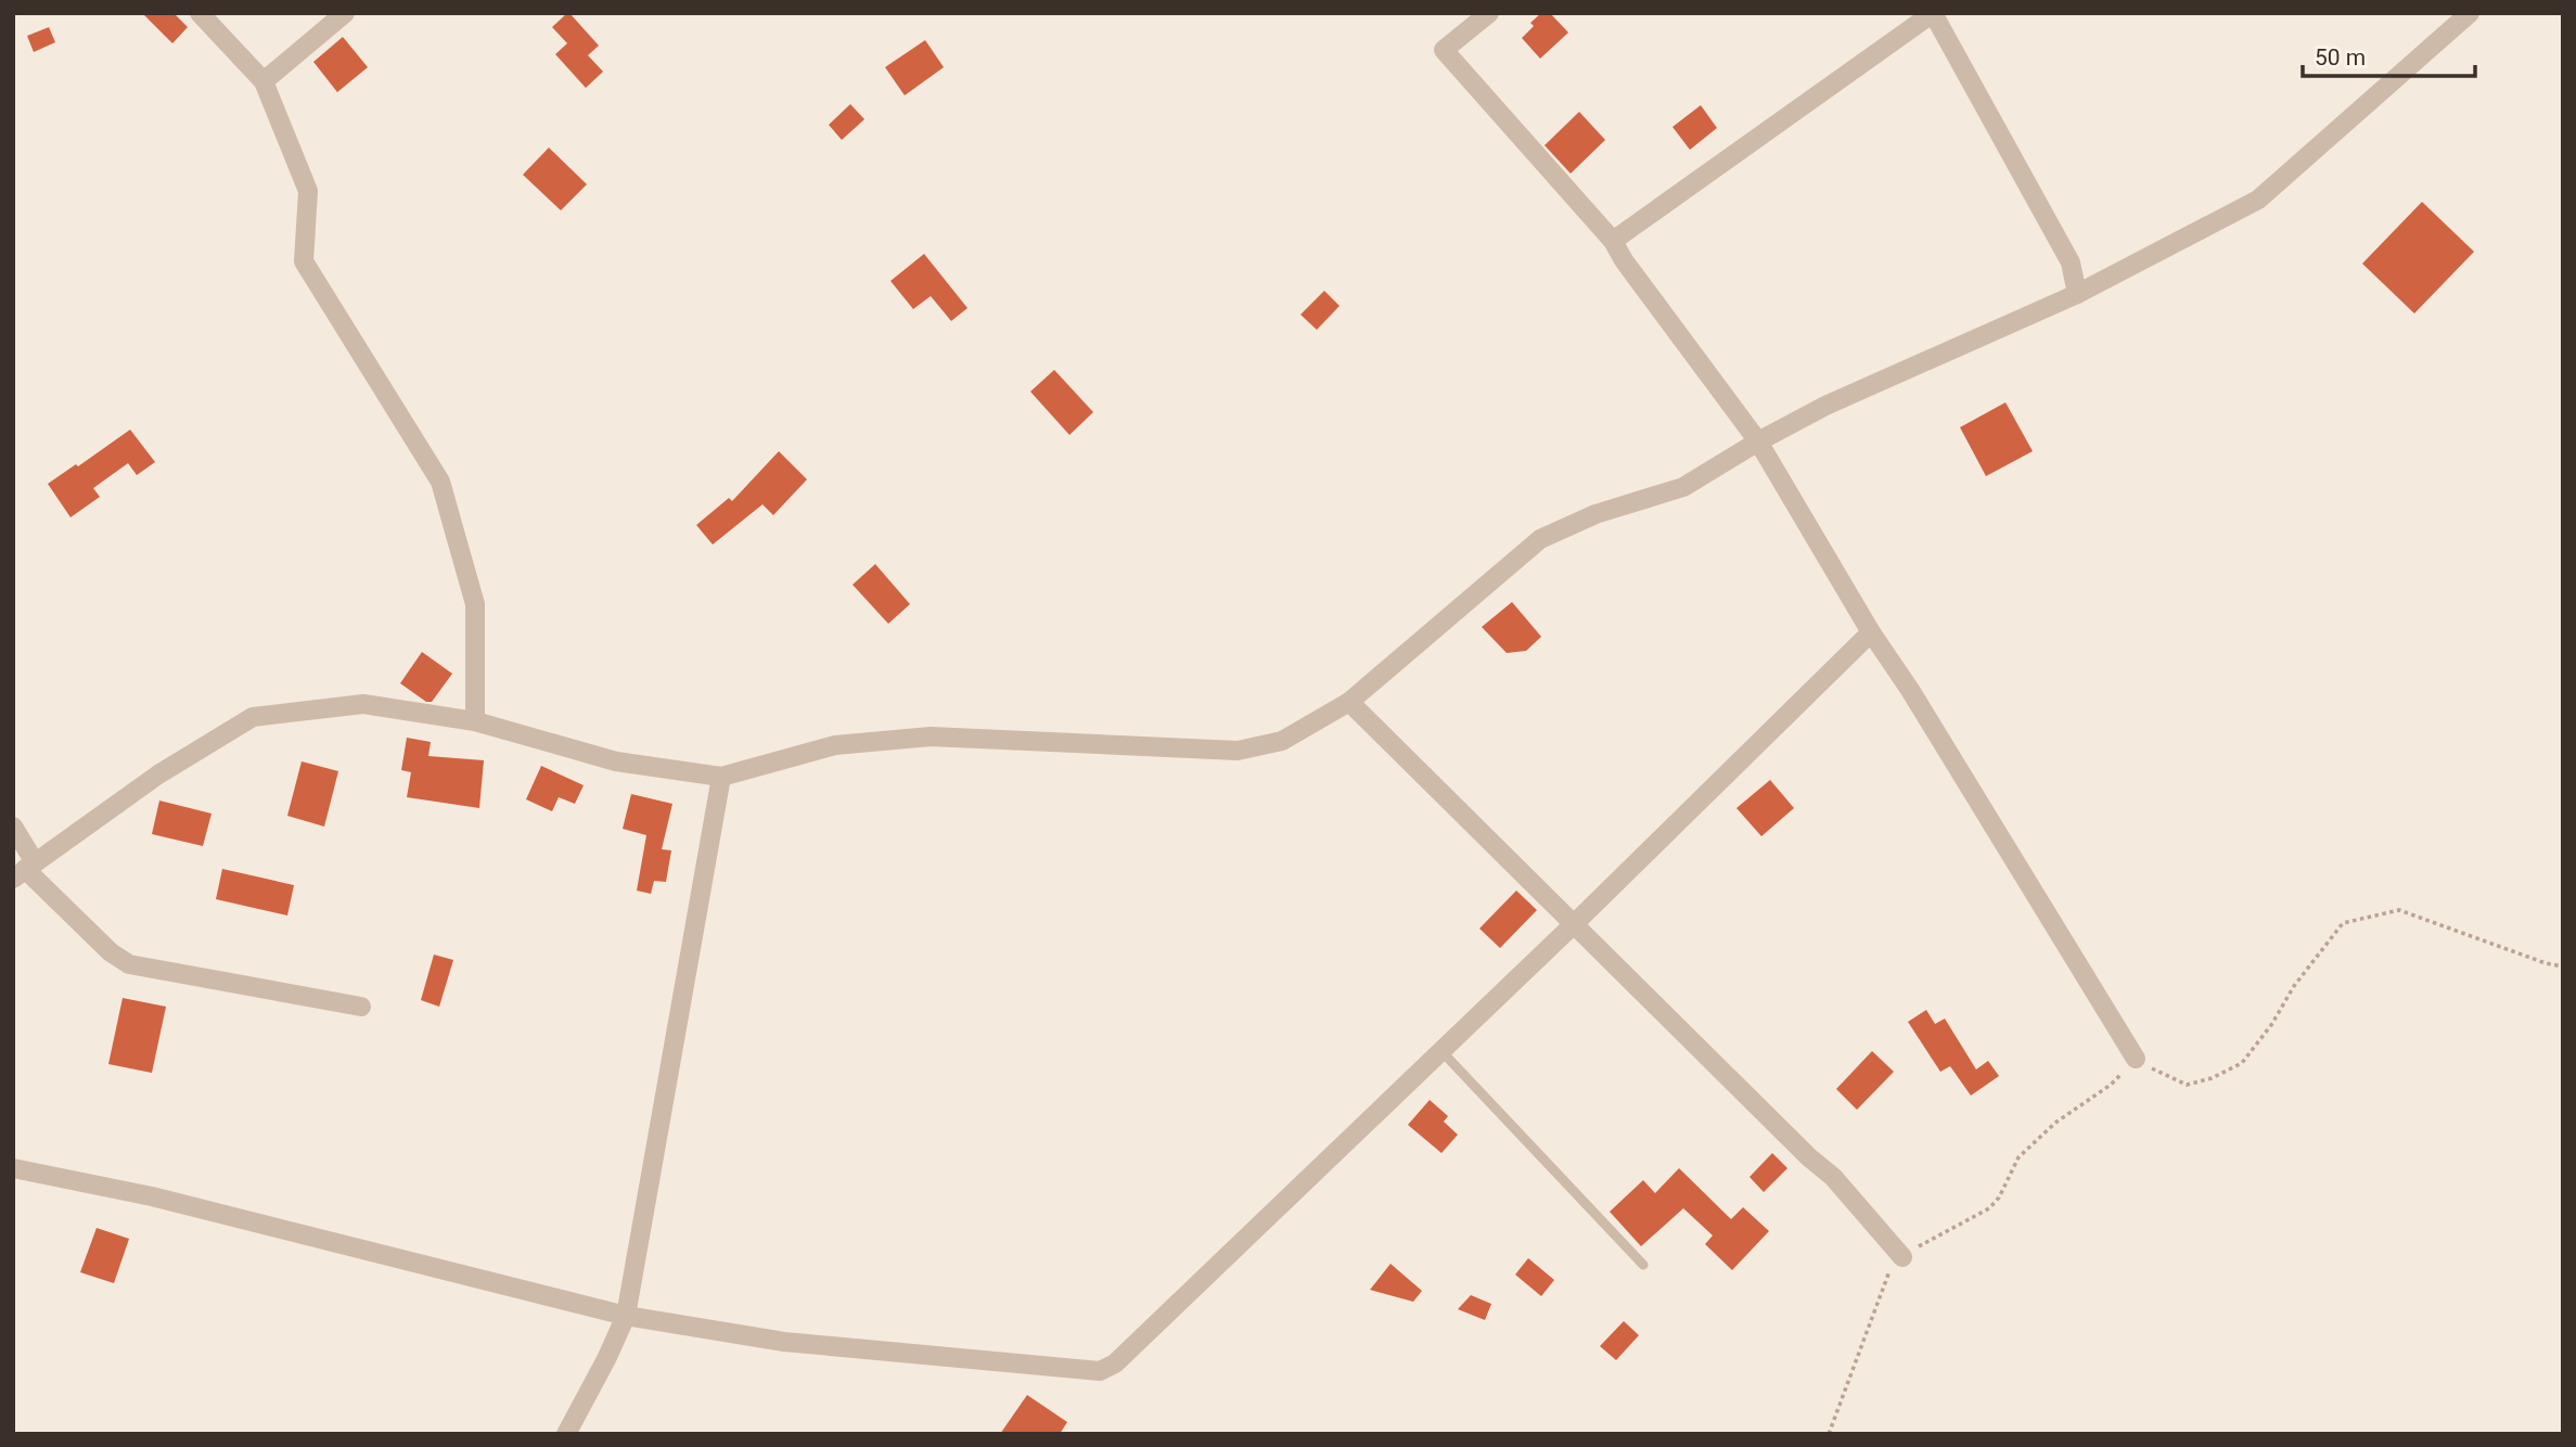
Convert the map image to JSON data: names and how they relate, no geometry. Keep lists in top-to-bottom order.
{
  "scale_bar": "50 m"
}
